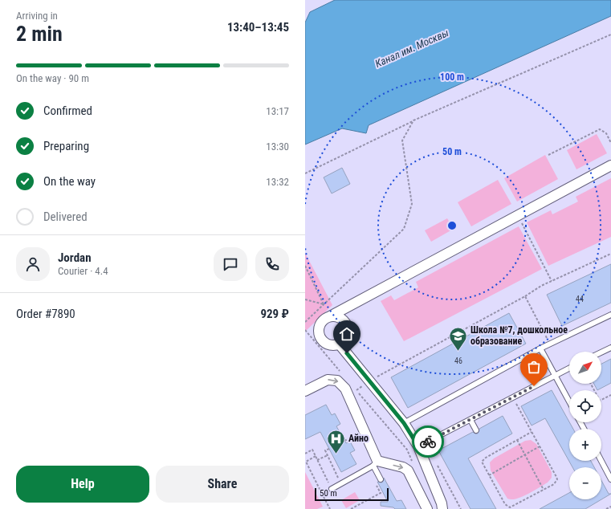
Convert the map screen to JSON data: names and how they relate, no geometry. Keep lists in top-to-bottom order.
{
  "water": ["Канал им. Москвы"],
  "places": {
    "school or university": ["Школа №7, дошкольное образование"],
    "hospital": ["Айно"]
  },
  "house_numbers": ["44", "46"],
  "scale_bar": "50 m",
  "north": "top right",
  "page": {
    "heading": ["2 min", "Arriving in", "13:40–13:45"],
    "panel": [
      "Jordan",
      "Courier · 4.4",
      "Order #7890",
      "929 ₽"
    ],
    "bar": "On the way · 90 m",
    "list": [
      ["Confirmed", "13:17"],
      ["Preparing", "13:30"],
      ["On the way", "13:32"],
      "Delivered"
    ],
    "map_buttons": ["+", "−"],
    "buttons": ["Help", "Share"],
    "scale": "50 m"
  },
  "rings": ["100 m", "50 m"]
}
